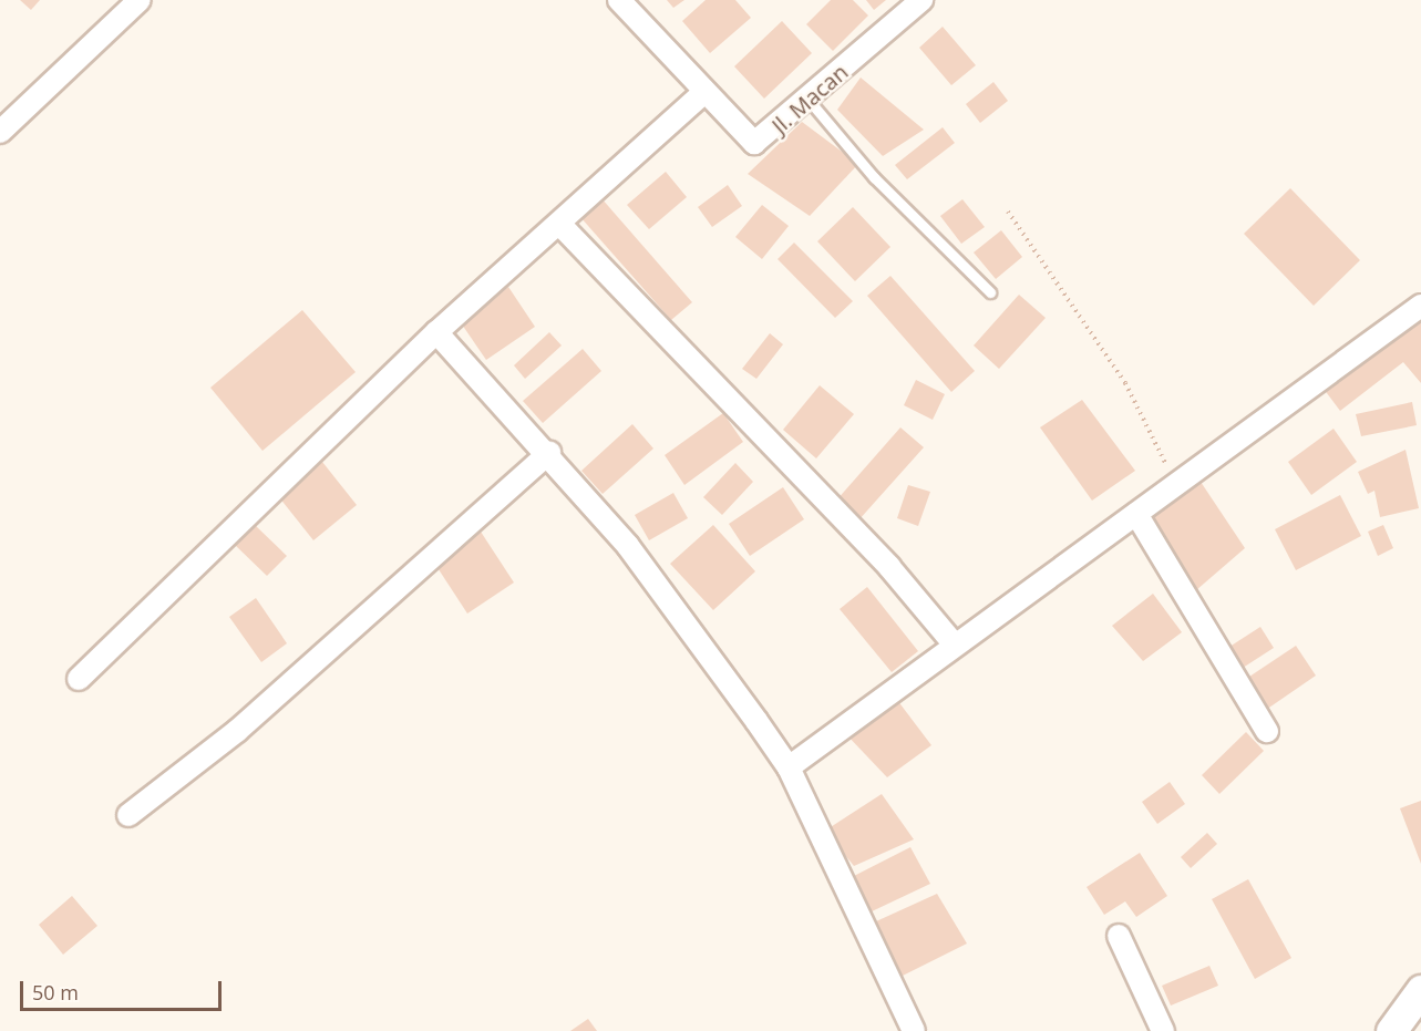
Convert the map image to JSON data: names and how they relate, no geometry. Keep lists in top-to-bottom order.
{
  "streets": {
    "street": ["Jl. Macan"]
  },
  "scale_bar": "50 m"
}
